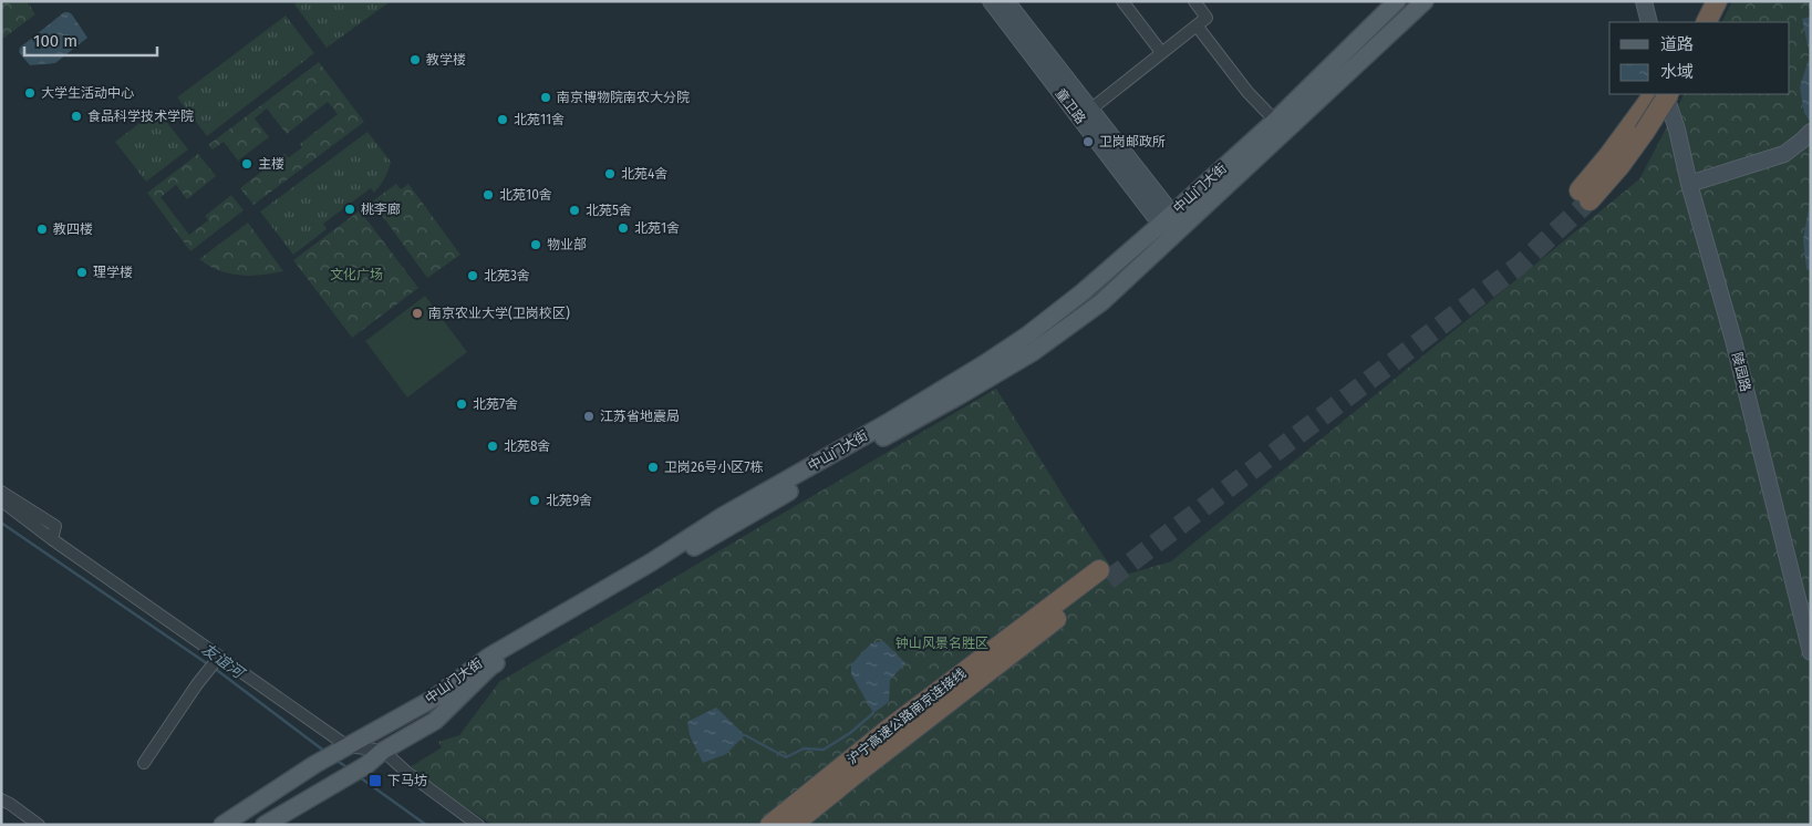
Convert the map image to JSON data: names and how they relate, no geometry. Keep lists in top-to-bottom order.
{
  "streets": {
    "highway": ["沪宁高速公路南京连接线"],
    "main road": ["中山门大街"],
    "street": ["童卫路", "陵园路"]
  },
  "crossings": [
    ["童卫路", "中山门大街"]
  ],
  "water": ["友谊河"],
  "parks": ["文化广场", "钟山风景名胜区"],
  "places": {
    "other": [
      "教学楼",
      "大学生活动中心",
      "南京博物院南农大分院",
      "食品科学技术学院",
      "北苑11舍",
      "卫岗邮政所",
      "主楼",
      "北苑4舍",
      "北苑10舍",
      "桃李廊",
      "北苑5舍",
      "北苑1舍",
      "教四楼",
      "物业部",
      "理学楼",
      "北苑3舍",
      "南京农业大学(卫岗校区)",
      "北苑7舍",
      "江苏省地震局",
      "北苑8舍",
      "卫岗26号小区7栋",
      "北苑9舍"
    ],
    "transit": ["下马坊"]
  },
  "legend": ["道路", "水域"],
  "scale_bar": "100 m"
}
